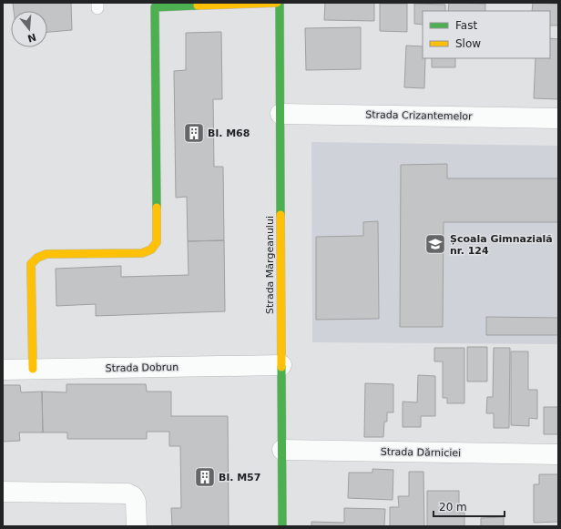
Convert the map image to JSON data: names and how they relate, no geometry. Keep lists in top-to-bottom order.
{
  "streets": {
    "street": [
      "Strada Crizantemelor",
      "Strada Mărgeanului",
      "Strada Dobrun",
      "Strada Dărniciei"
    ]
  },
  "crossings": [
    ["Strada Crizantemelor", "Strada Mărgeanului"],
    ["Strada Mărgeanului", "Strada Dobrun"],
    ["Strada Mărgeanului", "Strada Dărniciei"]
  ],
  "places": {
    "building": ["Bl. M68", "Bl. M57"],
    "school or university": ["Școala Gimnazială nr. 124"]
  },
  "legend": ["Fast", "Slow"],
  "scale_bar": "20 m",
  "north": "bottom"
}
